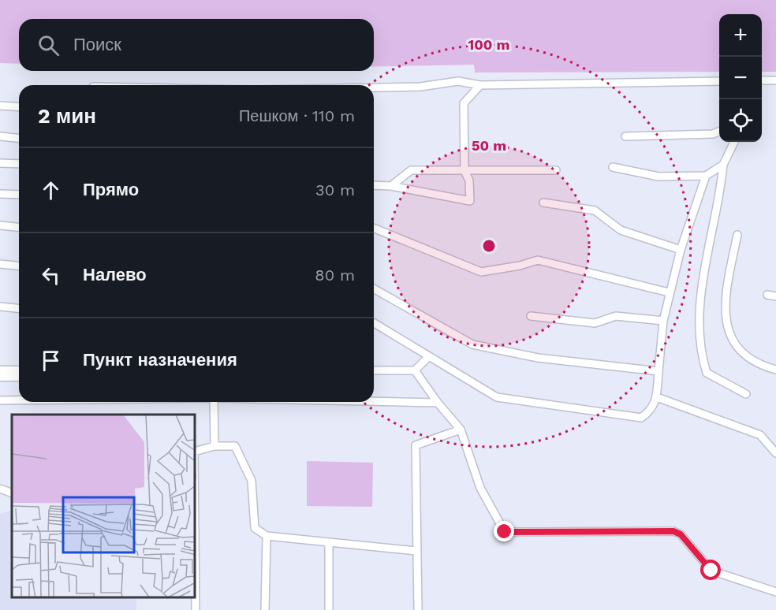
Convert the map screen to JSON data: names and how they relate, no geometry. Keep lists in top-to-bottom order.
{
  "page": {
    "map_buttons": ["+", "−"],
    "search": "Поиск",
    "heading": ["2 мин", "Пешком · 110 m"],
    "list": [
      ["Прямо", "30 m"],
      ["Налево", "80 m"],
      "Пункт назначения"
    ]
  },
  "rings": ["100 m", "50 m"]
}
